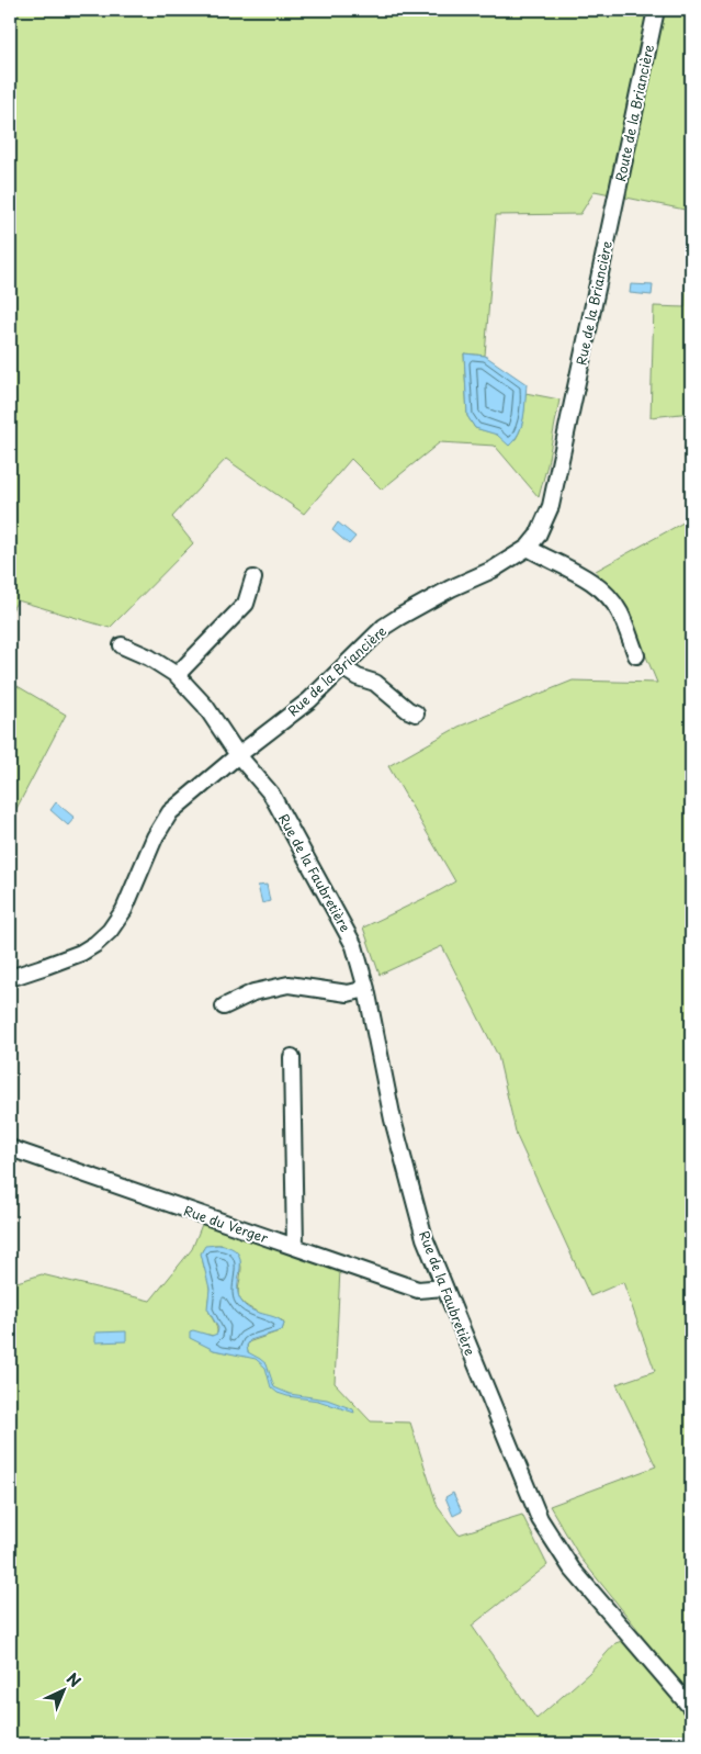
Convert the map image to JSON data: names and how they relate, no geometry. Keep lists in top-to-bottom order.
{
  "streets": {
    "street": [
      "Route de la Briancière",
      "Rue de la Briancière",
      "Rue de la Faubretière",
      "Rue du Verger"
    ]
  },
  "crossings": [
    ["Route de la Briancière", "Rue de la Briancière"],
    ["Rue de la Briancière", "Rue de la Faubretière"],
    ["Rue de la Faubretière", "Rue du Verger"]
  ],
  "north": "top right"
}
